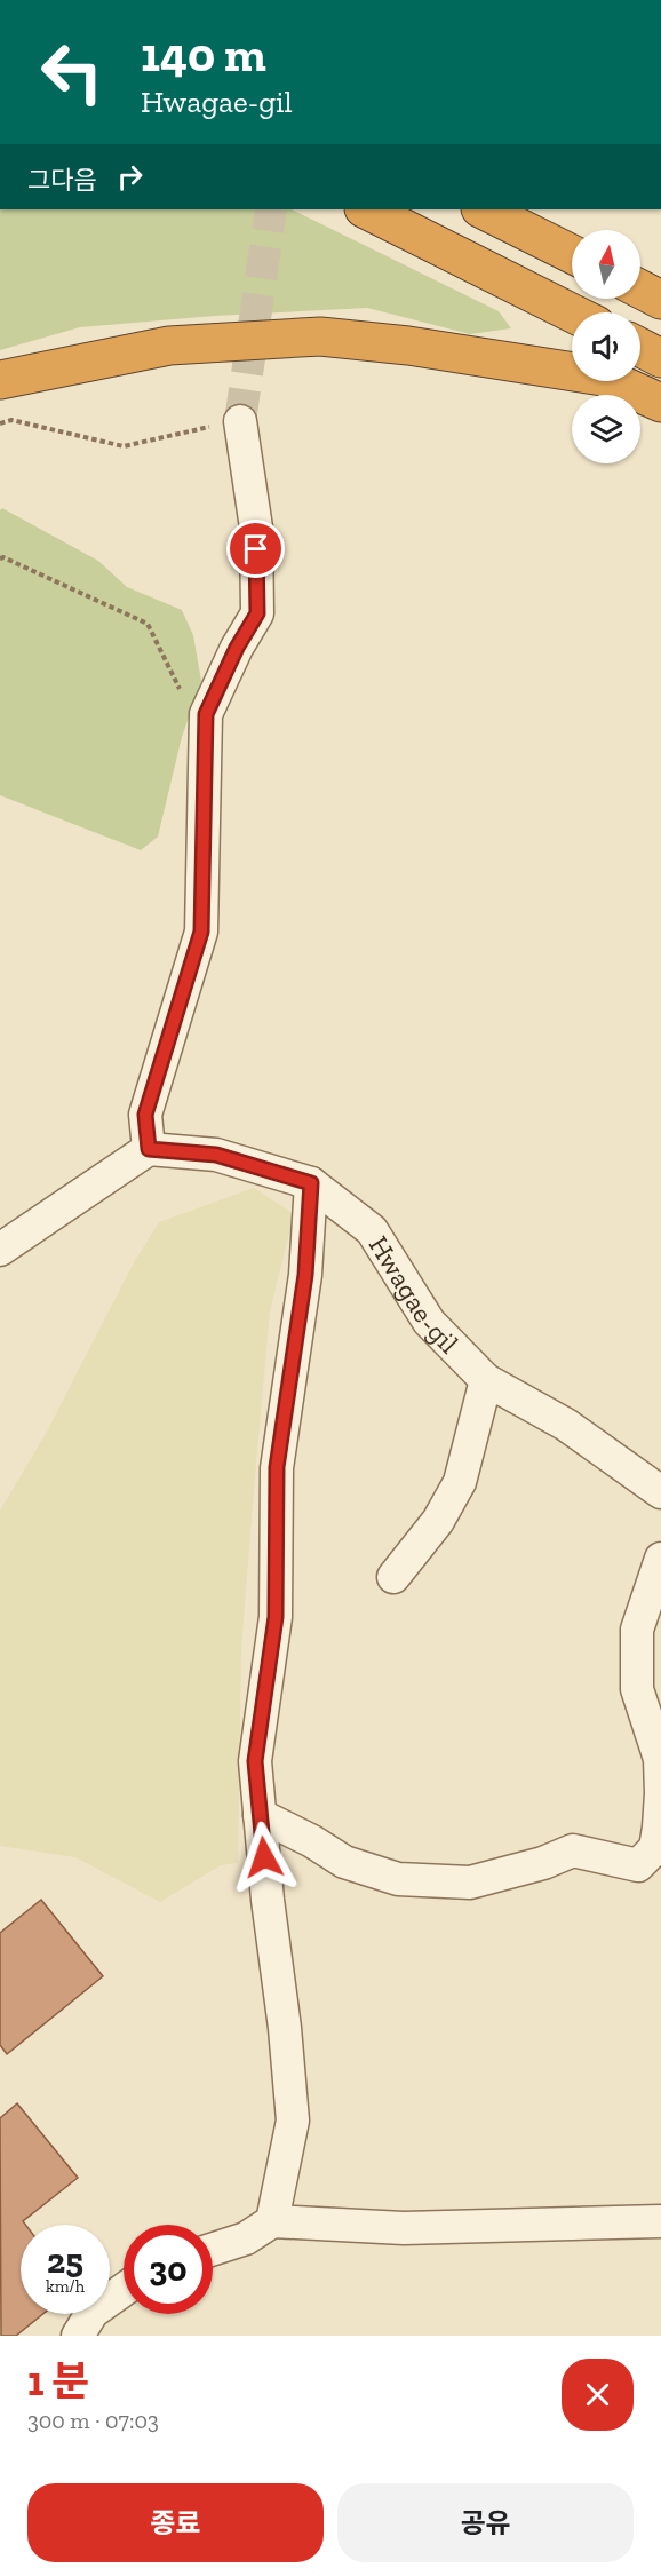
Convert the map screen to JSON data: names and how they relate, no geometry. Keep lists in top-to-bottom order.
{
  "streets": {
    "street": ["Hwagae-gil"]
  },
  "north": "top",
  "page": {
    "turn": ["140 m", "Hwagae-gil"],
    "then": "그다음",
    "speed": "25 km/h",
    "limit": "30",
    "heading": ["1 분", "300 m · 07:03"],
    "buttons": ["종료", "공유"]
  }
}
